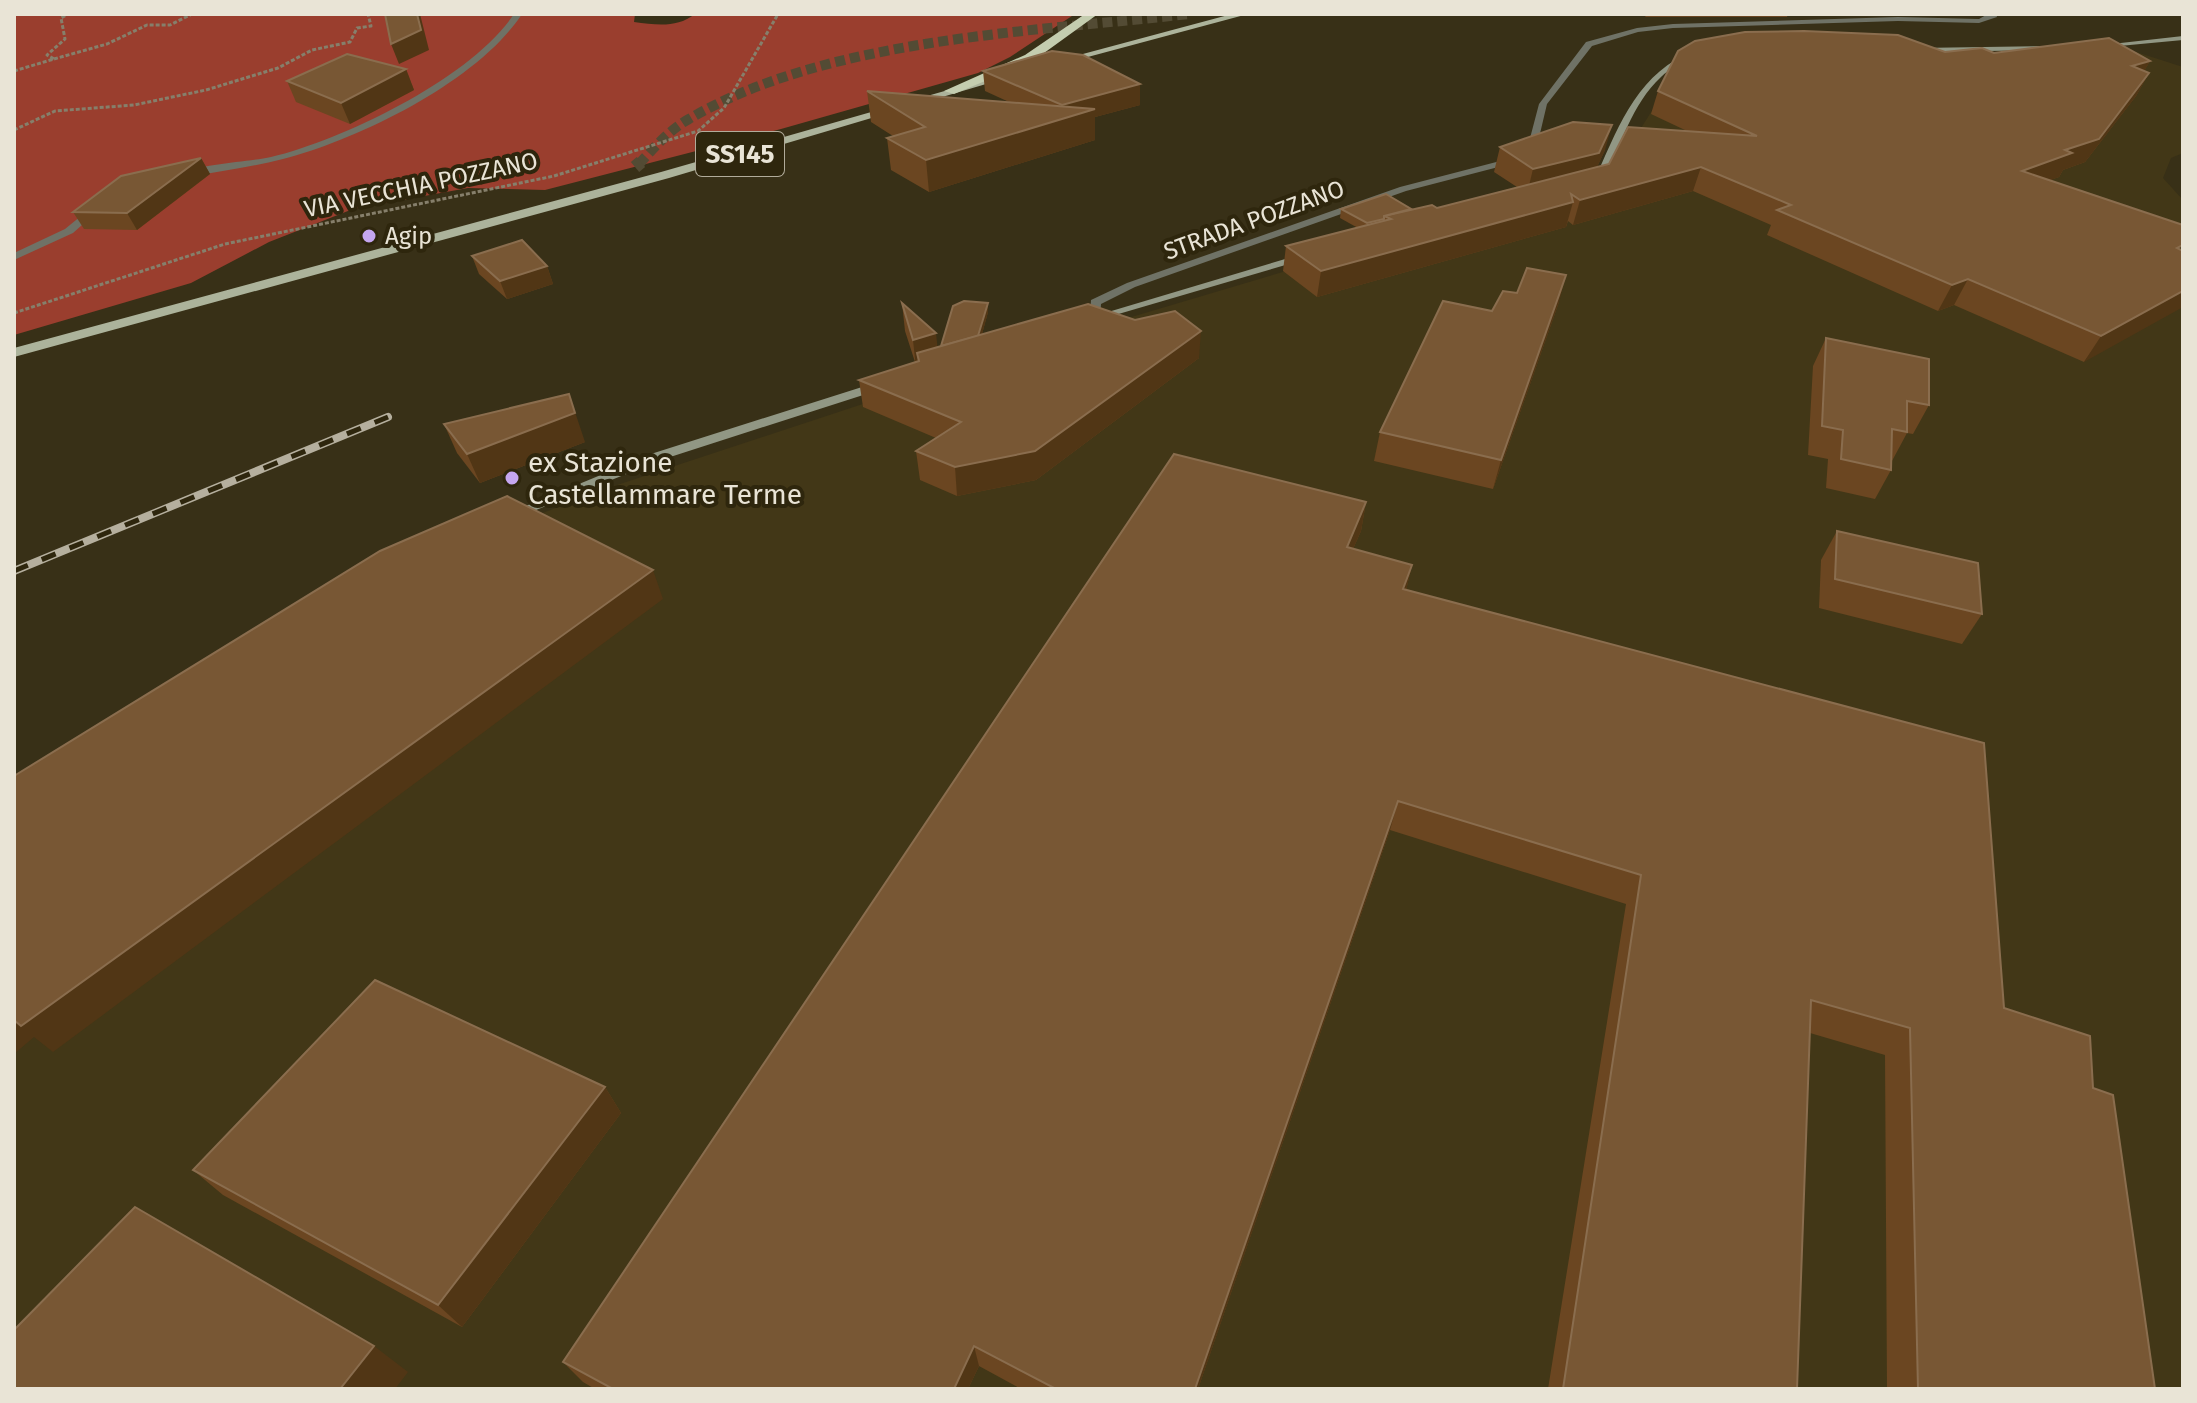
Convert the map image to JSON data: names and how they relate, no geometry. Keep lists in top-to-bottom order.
{
  "streets": {
    "main road": ["SS145"],
    "street": ["STRADA POZZANO"],
    "path": ["VIA VECCHIA POZZANO"]
  },
  "places": ["Agip", "ex Stazione Castellammare Terme"]
}
